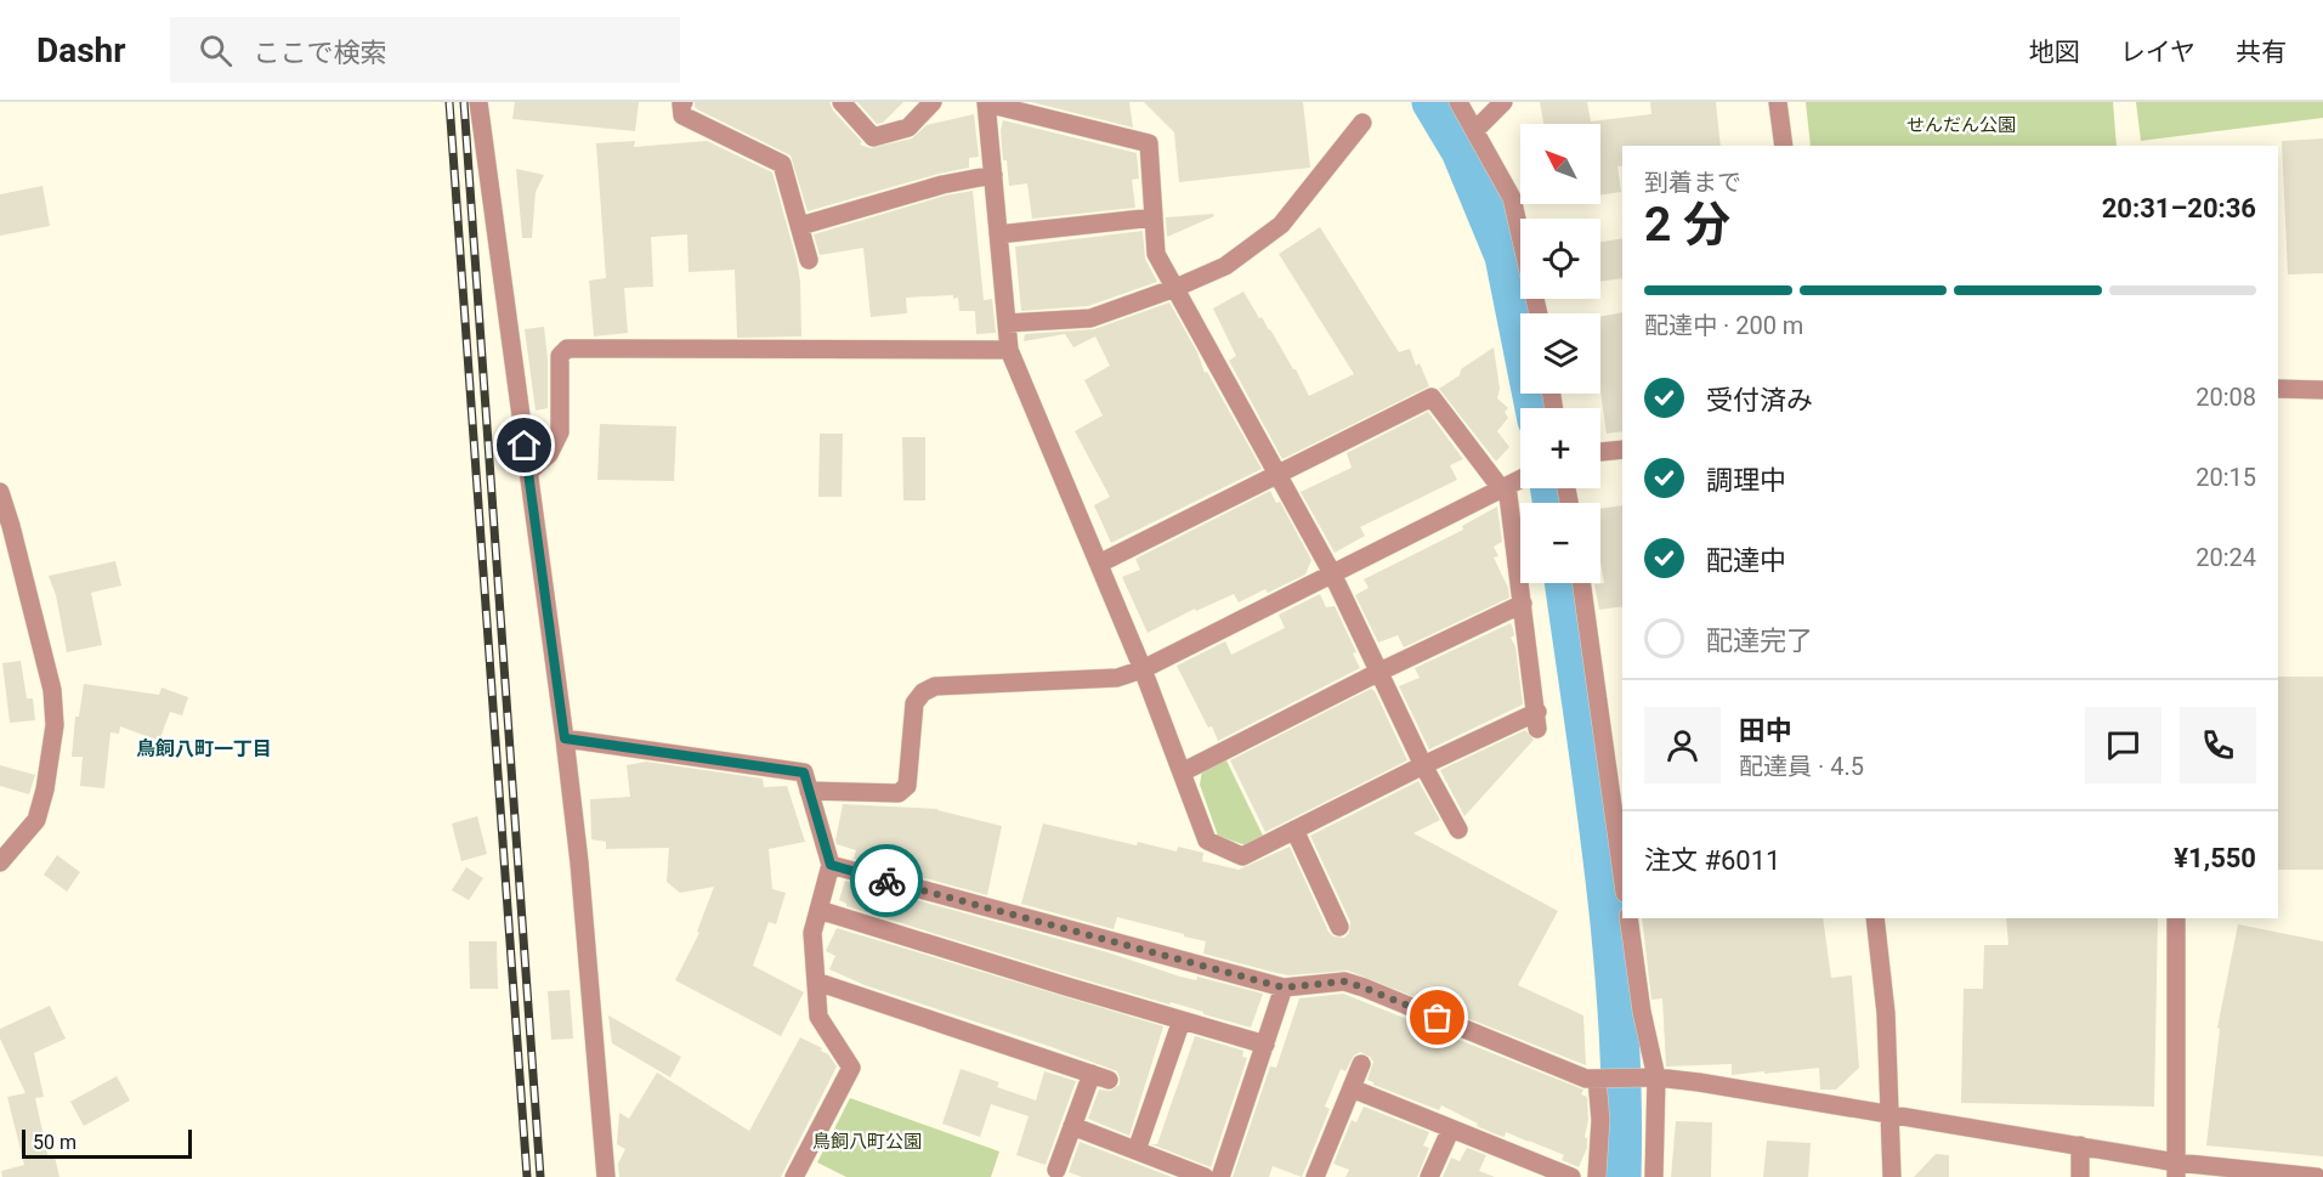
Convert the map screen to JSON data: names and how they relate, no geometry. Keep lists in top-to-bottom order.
{
  "districts": ["鳥飼八町一丁目"],
  "parks": ["せんだん公園", "鳥飼八町公園"],
  "scale_bar": "50 m",
  "north": "top left",
  "page": {
    "header": "Dashr",
    "search": "ここで検索",
    "nav": ["地図", "レイヤ", "共有"],
    "map_buttons": ["+", "−"],
    "heading": ["2 分", "到着まで", "20:31–20:36"],
    "panel": [
      "田中",
      "配達員 · 4.5",
      "注文 #6011",
      "¥1,550"
    ],
    "bar": "配達中 · 200 m",
    "list": [
      ["受付済み", "20:08"],
      ["調理中", "20:15"],
      ["配達中", "20:24"],
      "配達完了"
    ],
    "scale": "50 m"
  }
}
